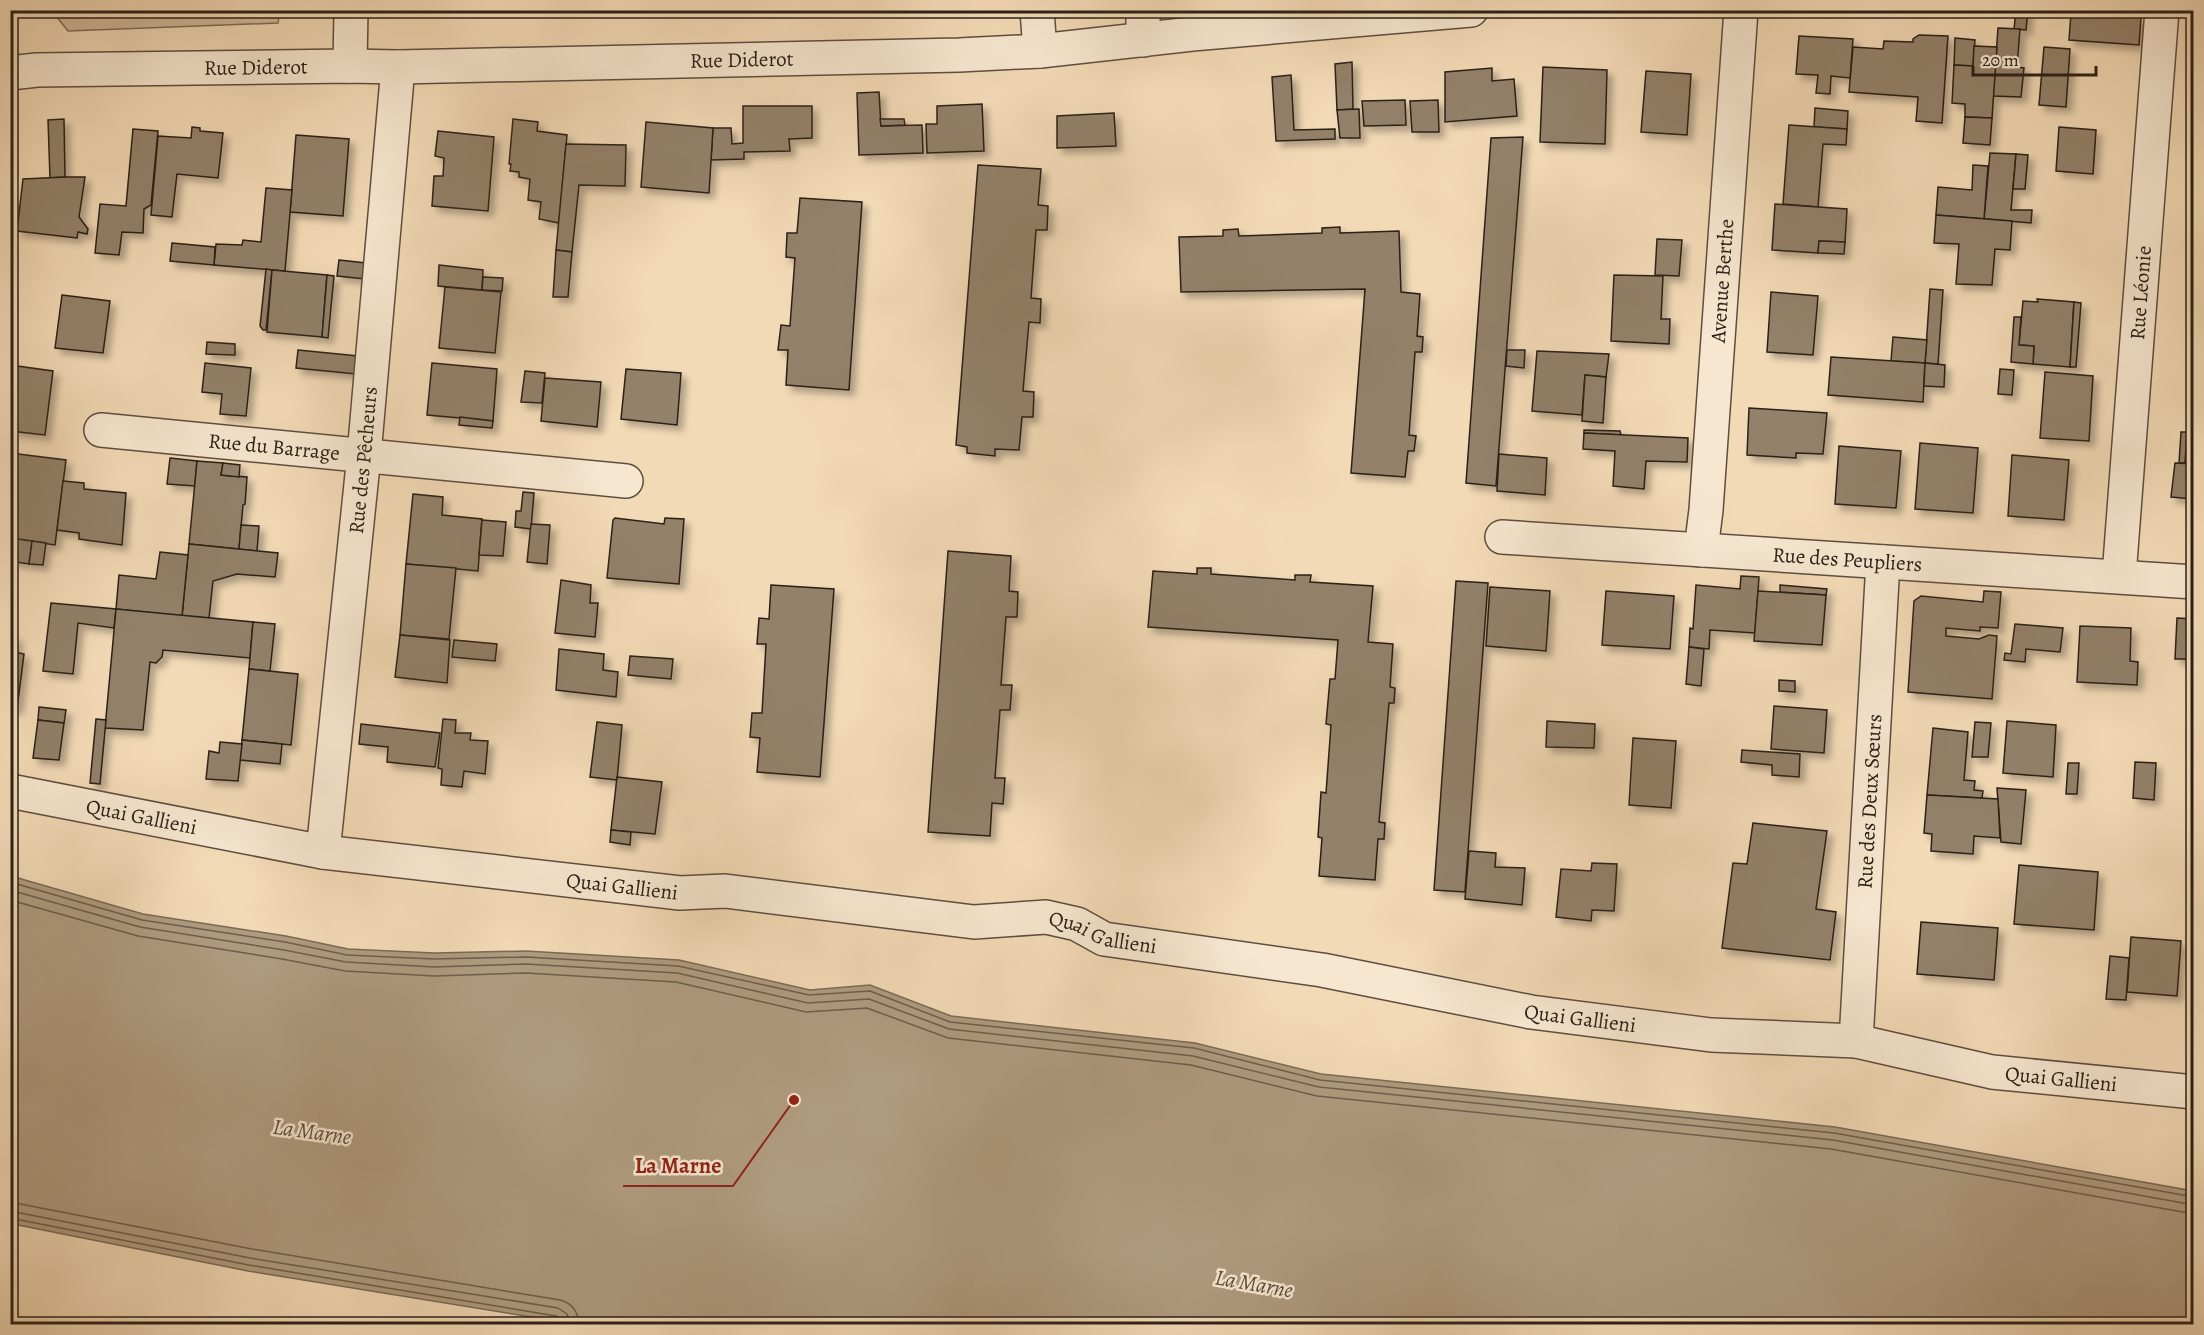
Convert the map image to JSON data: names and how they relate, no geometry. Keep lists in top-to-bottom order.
{
  "streets": {
    "street": [
      "Rue Diderot",
      "Avenue Berthe",
      "Rue Léonie",
      "Rue du Barrage",
      "Rue des Pêcheurs",
      "Rue des Peupliers",
      "Rue des Deux Sœurs",
      "Quai Gallieni"
    ]
  },
  "crossings": [
    ["Rue Diderot", "Rue des Pêcheurs"],
    ["Avenue Berthe", "Rue des Peupliers"],
    ["Rue Léonie", "Rue des Peupliers"],
    ["Rue du Barrage", "Rue des Pêcheurs"],
    ["Rue des Pêcheurs", "Quai Gallieni"],
    ["Rue des Peupliers", "Rue des Deux Sœurs"],
    ["Rue des Deux Sœurs", "Quai Gallieni"]
  ],
  "water": ["La Marne"],
  "places": ["La Marne"],
  "scale_bar": "20 m"
}
